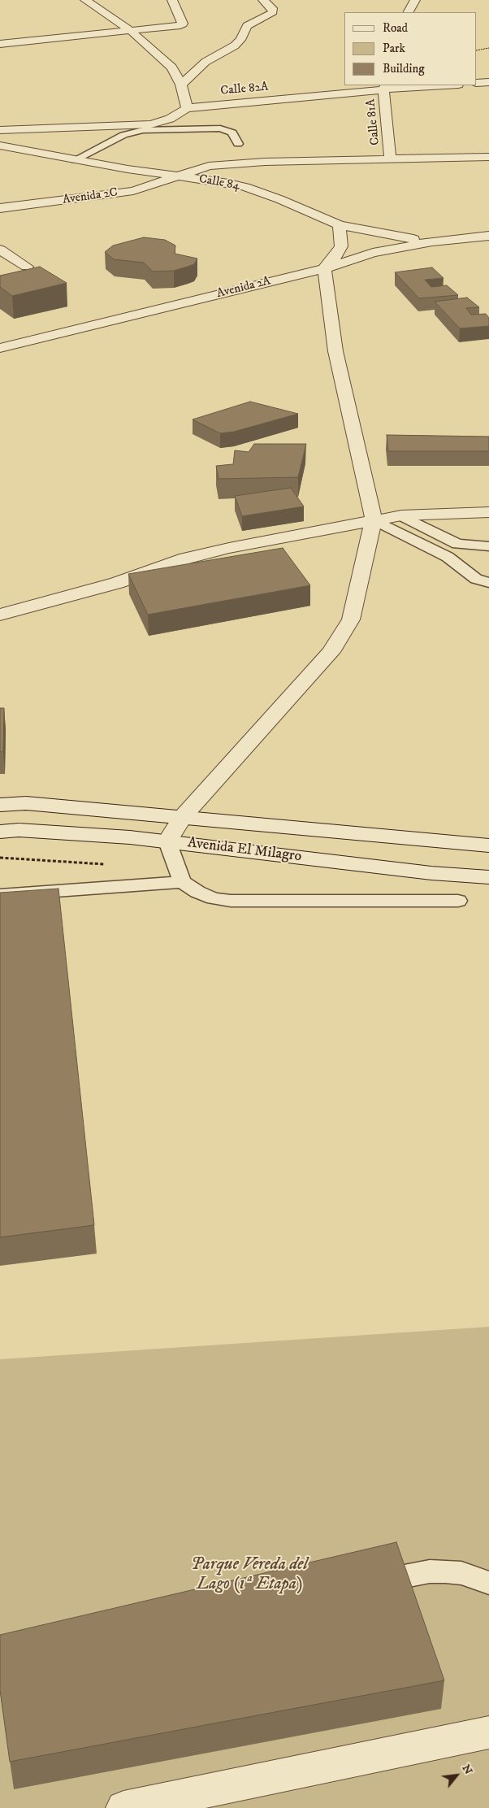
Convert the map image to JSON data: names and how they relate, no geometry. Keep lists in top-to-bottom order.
{
  "streets": {
    "street": [
      "Calle 82A",
      "Calle 81A",
      "Calle 84",
      "Avenida 2C",
      "Avenida 2A",
      "Avenida El Milagro"
    ]
  },
  "crossings": [
    ["Calle 82A", "Calle 81A"],
    ["Calle 84", "Avenida 2C"],
    ["Calle 84", "Avenida 2A"]
  ],
  "parks": ["Parque Vereda del Lago (1ª Etapa)"],
  "legend": ["Road", "Park", "Building"],
  "north": "top right"
}
